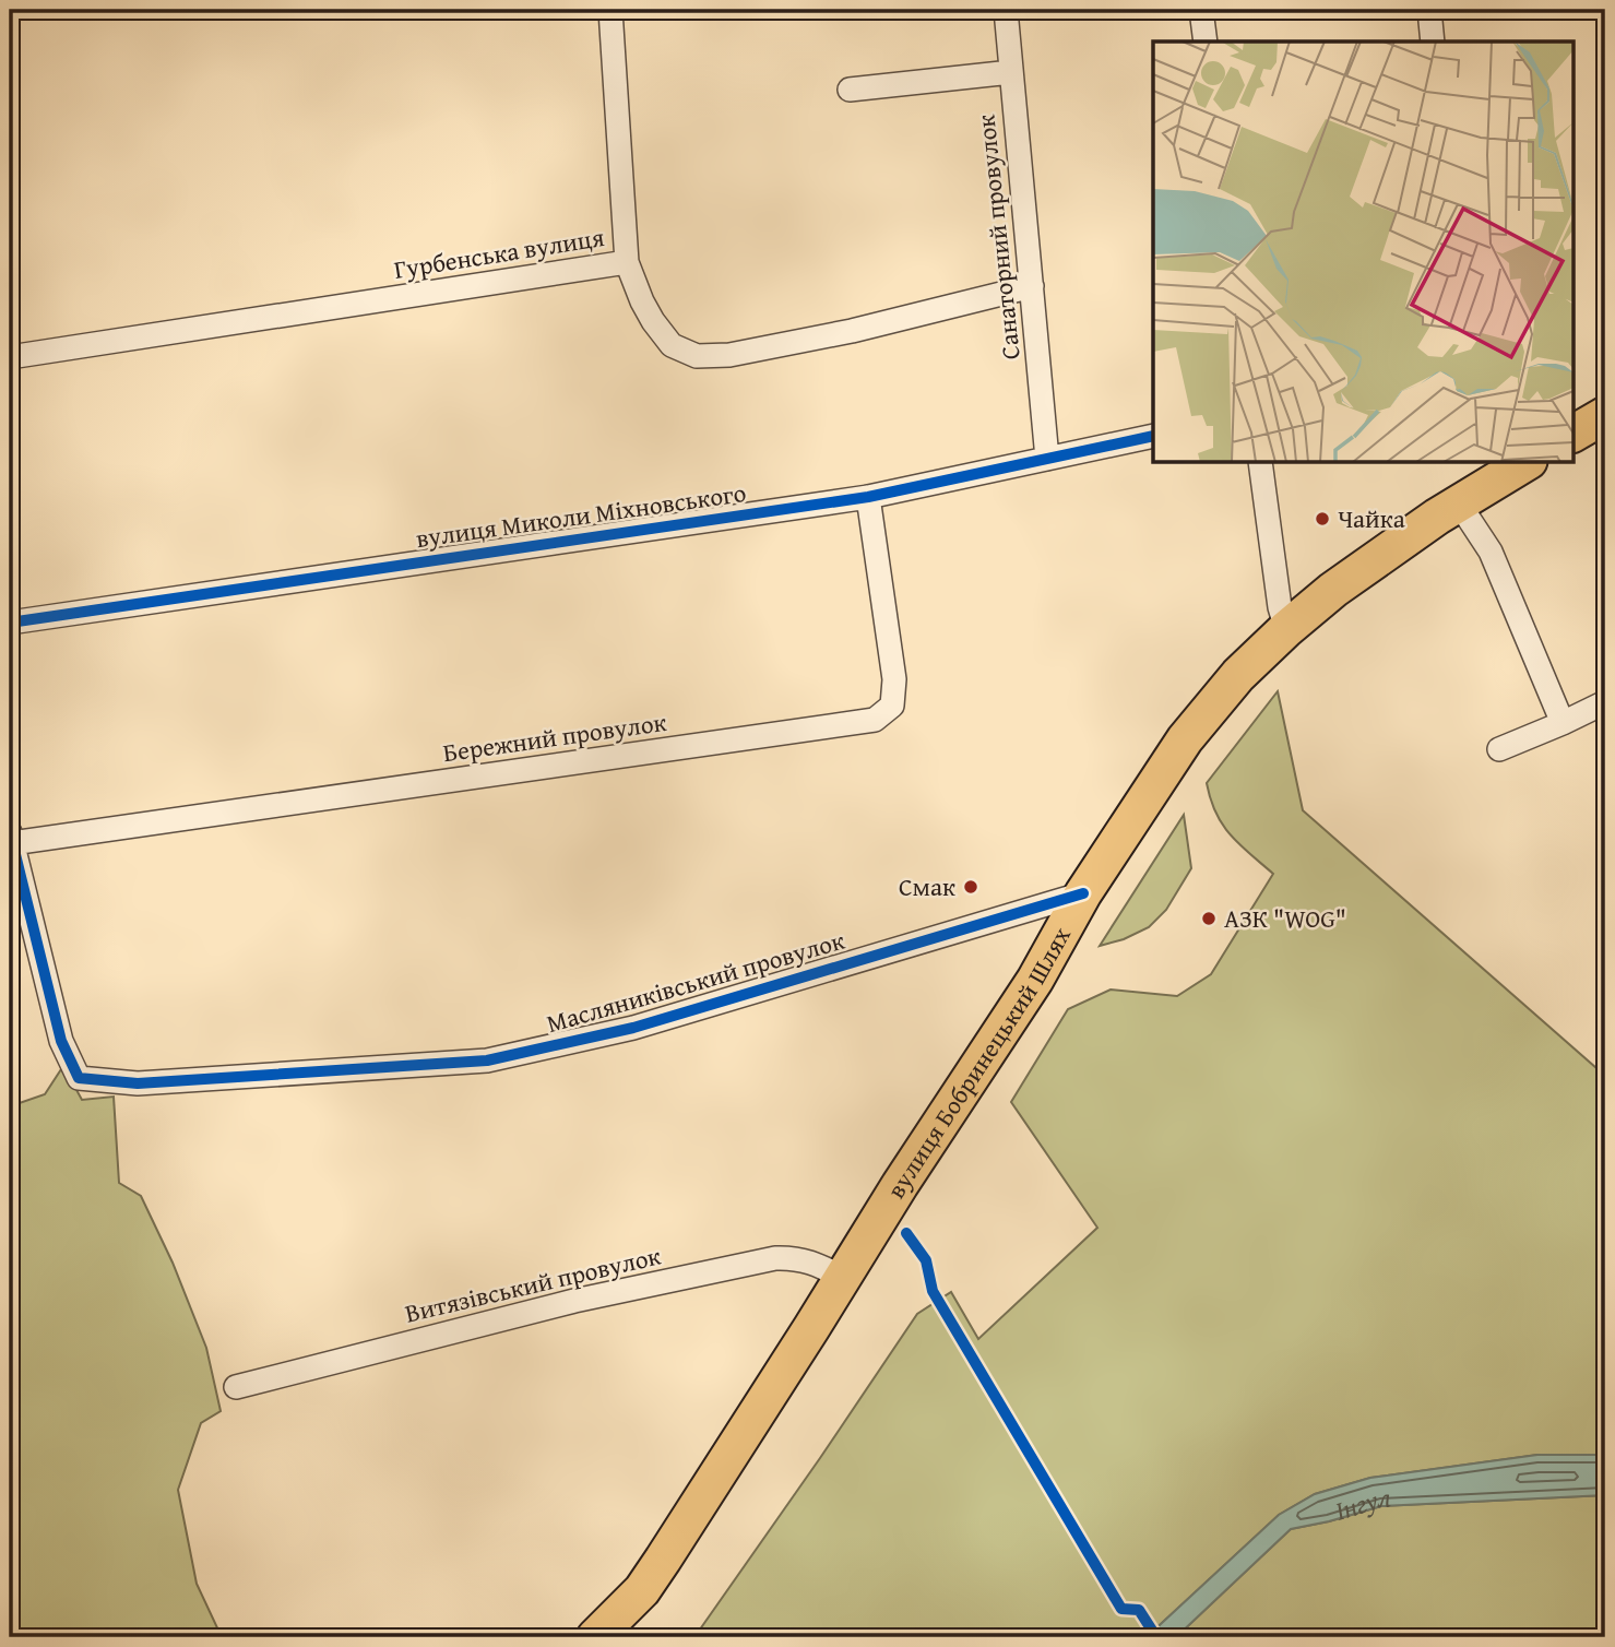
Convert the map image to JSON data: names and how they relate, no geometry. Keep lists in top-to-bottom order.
{
  "streets": {
    "main road": ["вулиця Бобринецький Шлях"],
    "street": [
      "Санаторний провулок",
      "Гурбенська вулиця",
      "вулиця Миколи Міхновського",
      "Бережний провулок",
      "Масляниківський провулок",
      "Витязівський провулок"
    ]
  },
  "crossings": [
    ["Санаторний провулок", "Гурбенська вулиця"],
    ["Санаторний провулок", "вулиця Миколи Міхновського"],
    ["вулиця Миколи Міхновського", "Бережний провулок"],
    ["Бережний провулок", "Масляниківський провулок"],
    ["Масляниківський провулок", "вулиця Бобринецький Шлях"],
    ["вулиця Бобринецький Шлях", "Витязівський провулок"]
  ],
  "water": ["Інгул"],
  "places": ["Чайка", "Смак", "АЗК \"WOG\""]
}
